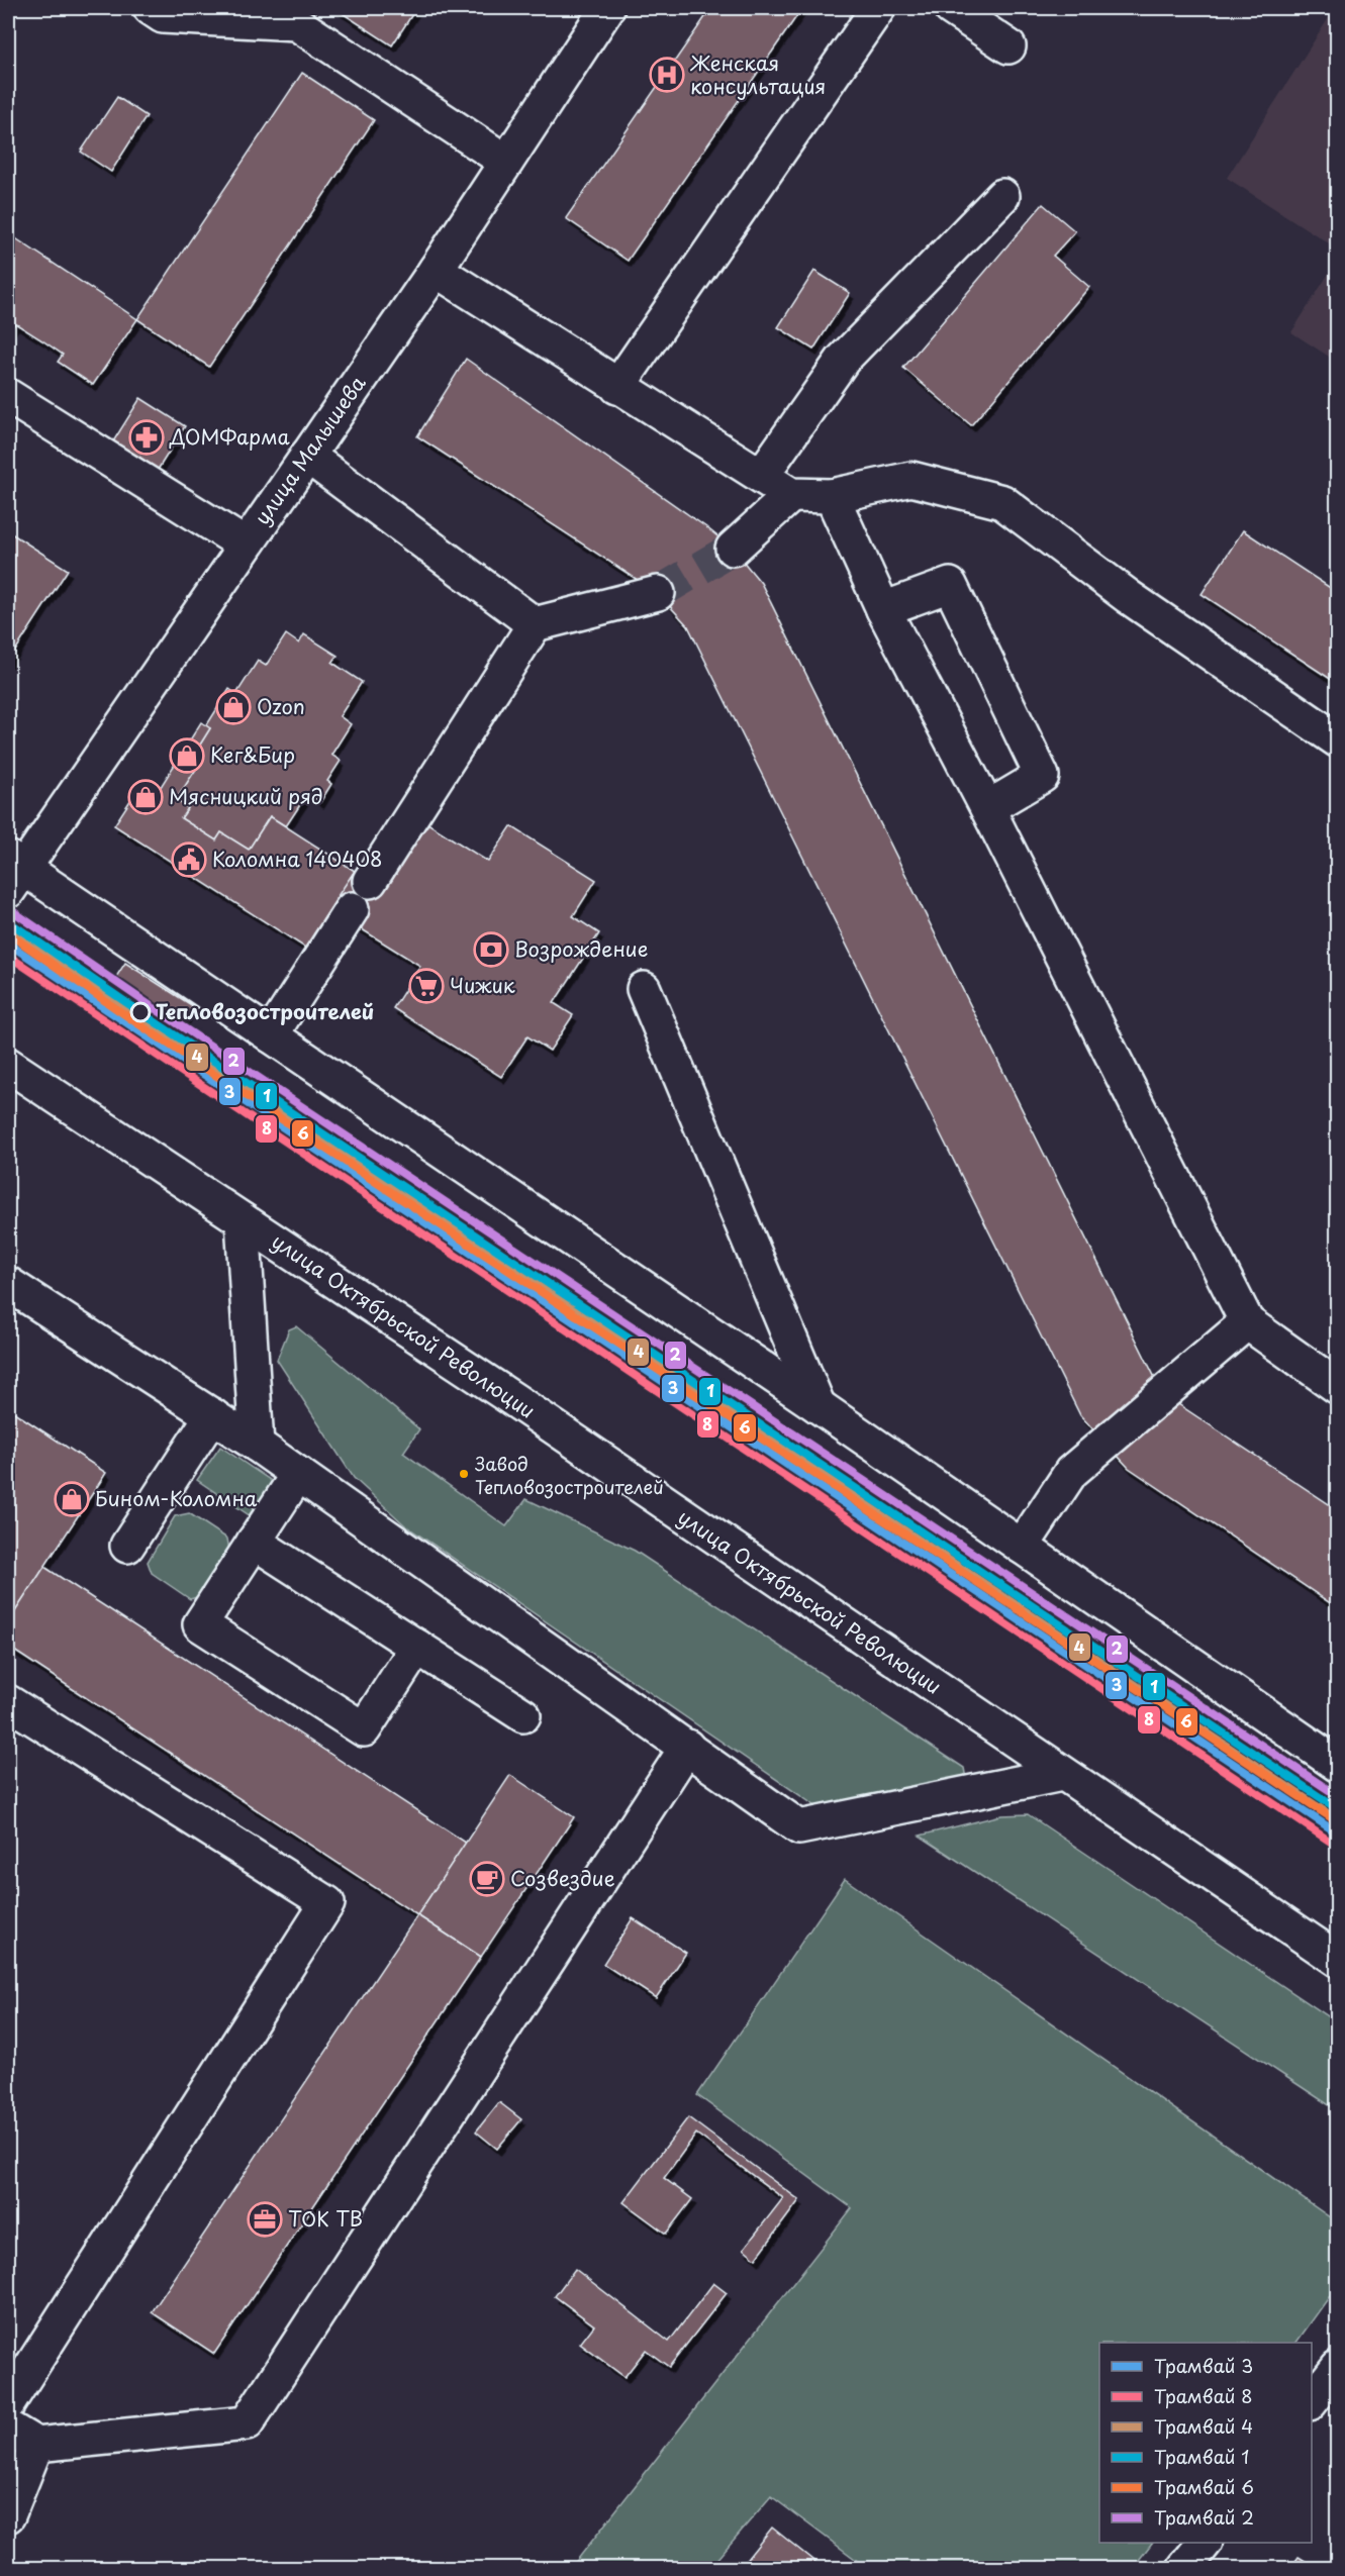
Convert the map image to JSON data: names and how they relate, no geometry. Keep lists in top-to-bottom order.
{
  "streets": {
    "street": ["улица Малышева", "улица Октябрьской Революции"]
  },
  "places": {
    "hospital": ["Женская консультация"],
    "pharmacy": ["ДОМФарма"],
    "shop": [
      "Ozon",
      "Кег&Бир",
      "Мясницкий ряд",
      "Бином-Коломна"
    ],
    "public building": ["Коломна 140408"],
    "bank": ["Возрождение"],
    "supermarket": ["Чижик"],
    "other": ["Тепловозостроителей", "Завод Тепловозостроителей"],
    "cafe": ["Созвездие"],
    "office": ["ТОК ТВ"]
  },
  "lines": [
    "tram line 2",
    "tram line 1",
    "tram line 6",
    "tram line 4",
    "tram line 3",
    "tram line 8"
  ],
  "legend": [
    "Трамвай 3",
    "Трамвай 8",
    "Трамвай 4",
    "Трамвай 1",
    "Трамвай 6",
    "Трамвай 2"
  ]
}
